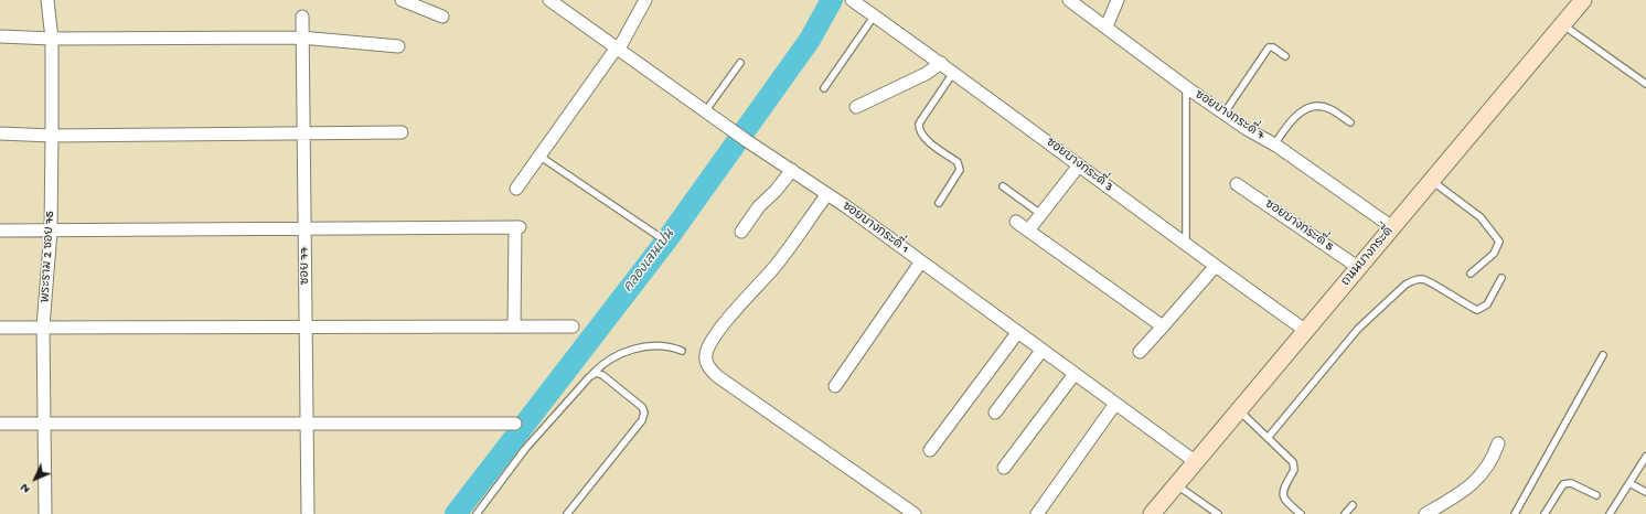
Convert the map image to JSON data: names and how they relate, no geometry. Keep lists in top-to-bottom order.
{
  "streets": {
    "street": [
      "ซอยบางกระดี่ 7",
      "ซอยบางกระดี่ 3",
      "ซอยบางกระดี่ 5",
      "ซอยบางกระดี่ 1",
      "พระราม 2 ซอย 75",
      "ถนนบางกระดี่",
      "ซอย 77"
    ]
  },
  "crossings": [
    ["ซอยบางกระดี่ 7", "ถนนบางกระดี่"],
    ["ซอยบางกระดี่ 3", "ถนนบางกระดี่"],
    ["ซอยบางกระดี่ 5", "ถนนบางกระดี่"],
    ["ซอยบางกระดี่ 1", "ถนนบางกระดี่"]
  ],
  "water": ["คลองเลนเปน"],
  "north": "bottom left"
}
